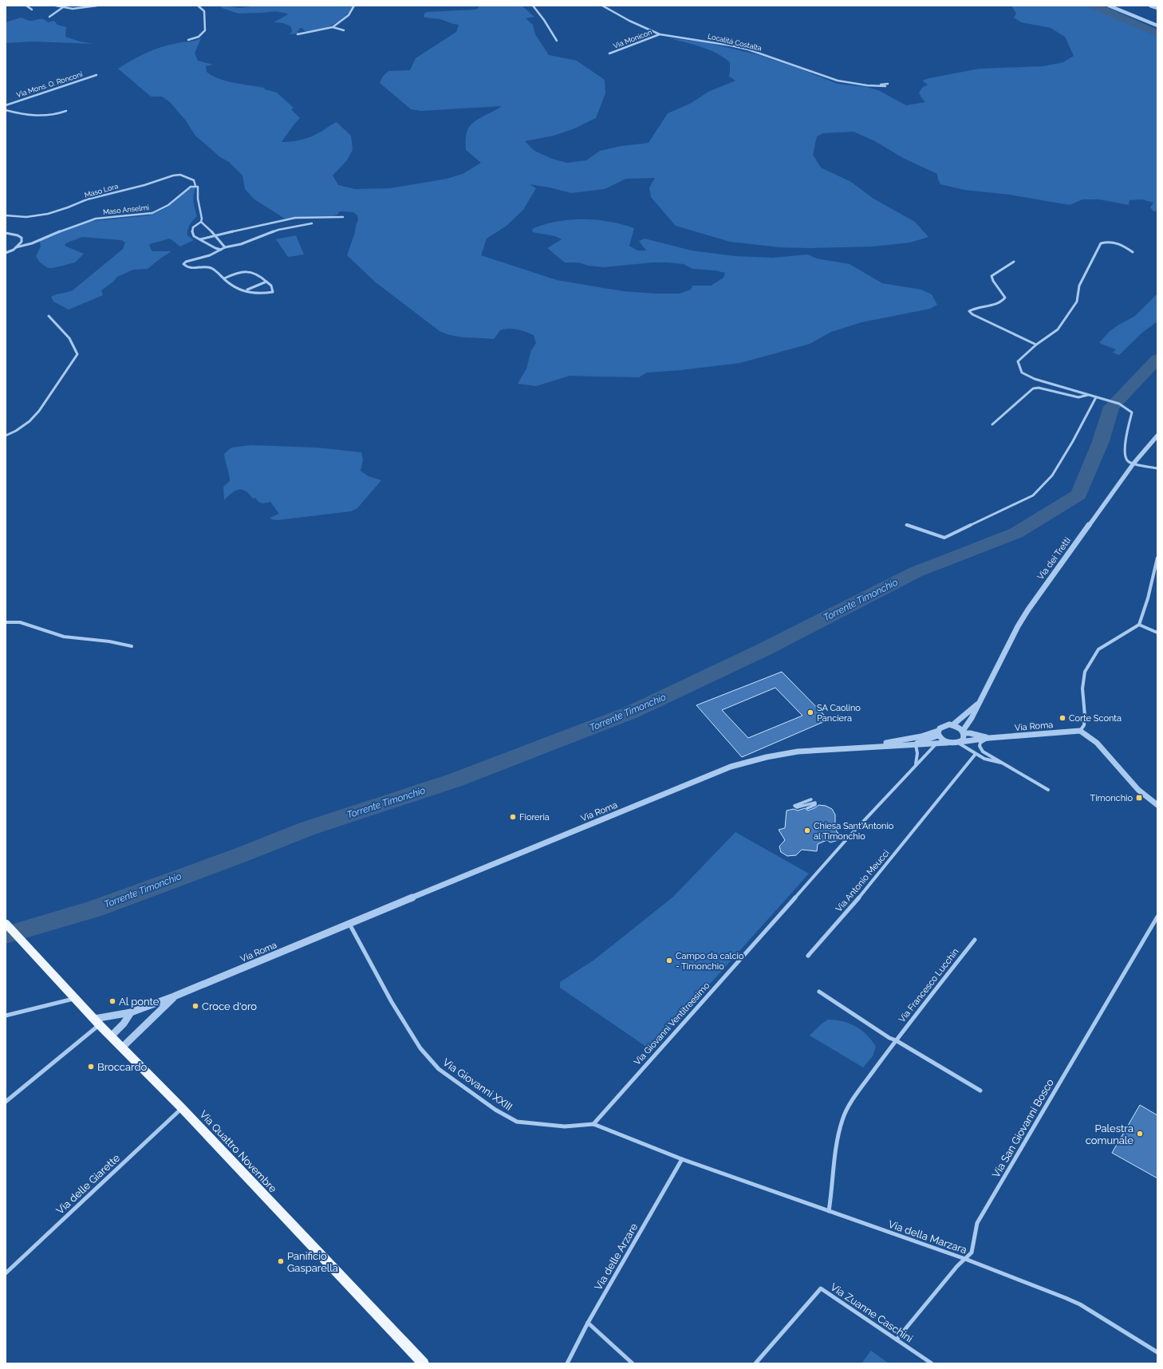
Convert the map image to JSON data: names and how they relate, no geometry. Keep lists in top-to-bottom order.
{
  "streets": {
    "main road": ["Via Quattro Novembre"],
    "street": [
      "Via Monicon",
      "Località Costalta",
      "Via Mons. O. Ronconi",
      "Maso Lora",
      "Maso Anselmi",
      "Via dei Tretti",
      "Via Roma",
      "Via Antonio Meucci",
      "Via Francesco Lucchin",
      "Via Giovanni Ventitreesimo",
      "Via Giovanni XXIII",
      "Via San Giovanni Bosco",
      "Via delle Giarette",
      "Via della Marzara",
      "Via delle Arzare",
      "Via Zuanne Caschini"
    ]
  },
  "crossings": [
    ["Via Monicon", "Località Costalta"],
    ["Maso Lora", "Maso Anselmi"],
    ["Via dei Tretti", "Via Roma"],
    ["Via Roma", "Via Giovanni Ventitreesimo"],
    ["Via Roma", "Via Giovanni XXIII"],
    ["Via Roma", "Via Quattro Novembre"],
    ["Via Francesco Lucchin", "Via della Marzara"],
    ["Via Giovanni Ventitreesimo", "Via Giovanni XXIII"],
    ["Via San Giovanni Bosco", "Via della Marzara"],
    ["Via San Giovanni Bosco", "Via Zuanne Caschini"],
    ["Via Quattro Novembre", "Via delle Giarette"],
    ["Via della Marzara", "Via delle Arzare"]
  ],
  "water": ["Torrente Timonchio"],
  "places": {
    "other": [
      "SA Caolino Panciera",
      "Corte Sconta",
      "Fioreria",
      "Chiesa Sant'Antonio al Timonchio",
      "Campo da calcio - Timonchio",
      "Al ponte",
      "Croce d'oro",
      "Broccardo",
      "Palestra comunale",
      "Panificio Gasparella"
    ],
    "transit": ["Timonchio"]
  }
}
